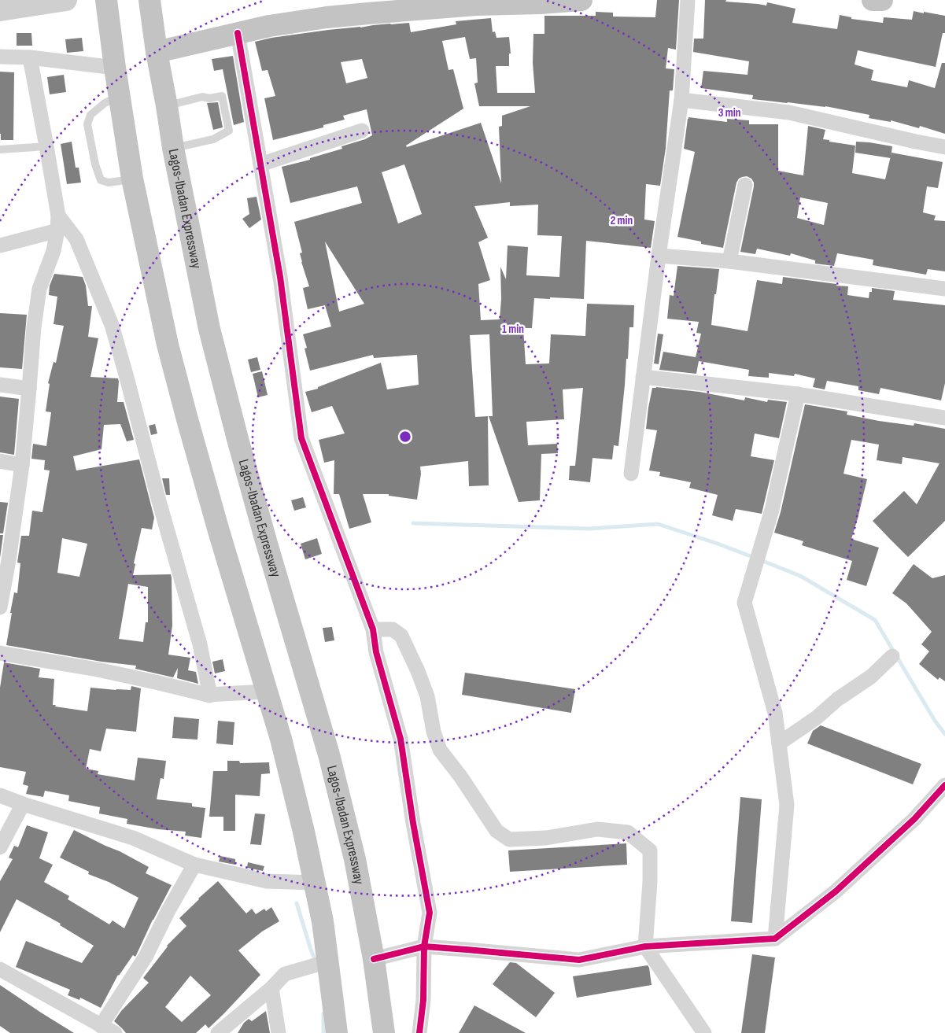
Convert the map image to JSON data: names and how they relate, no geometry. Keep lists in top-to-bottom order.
{
  "streets": {
    "highway": ["Lagos-Ibadan Expressway"]
  },
  "rings": ["3 min", "2 min", "1 min"]
}
